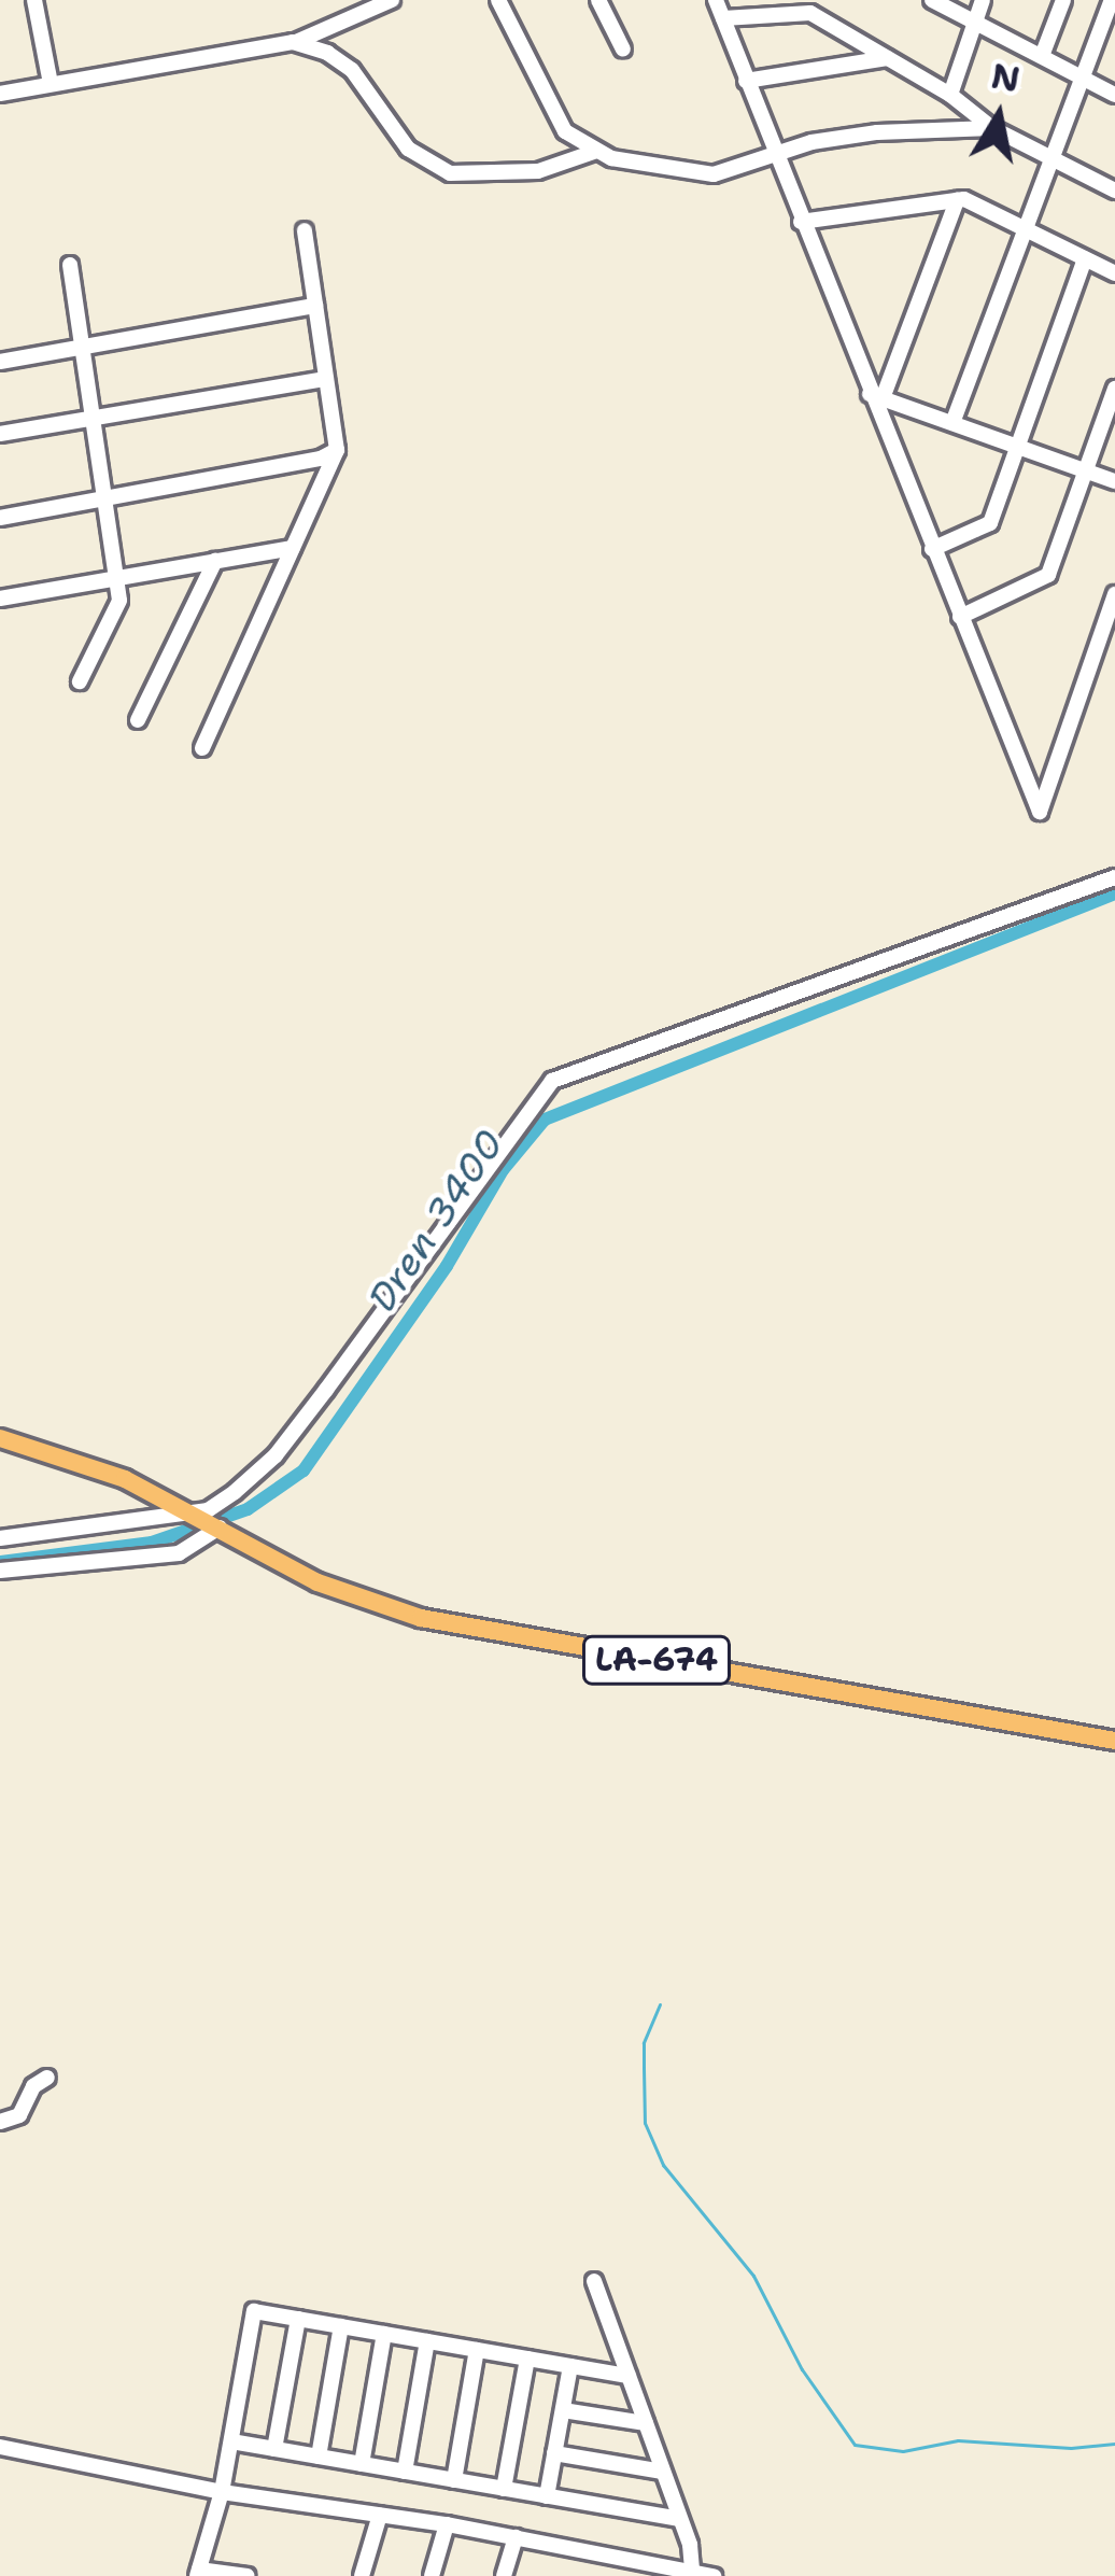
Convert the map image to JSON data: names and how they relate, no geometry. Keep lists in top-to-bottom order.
{
  "streets": {
    "main road": ["LA-674"]
  },
  "water": ["Dren 3400"],
  "north": "top"
}
